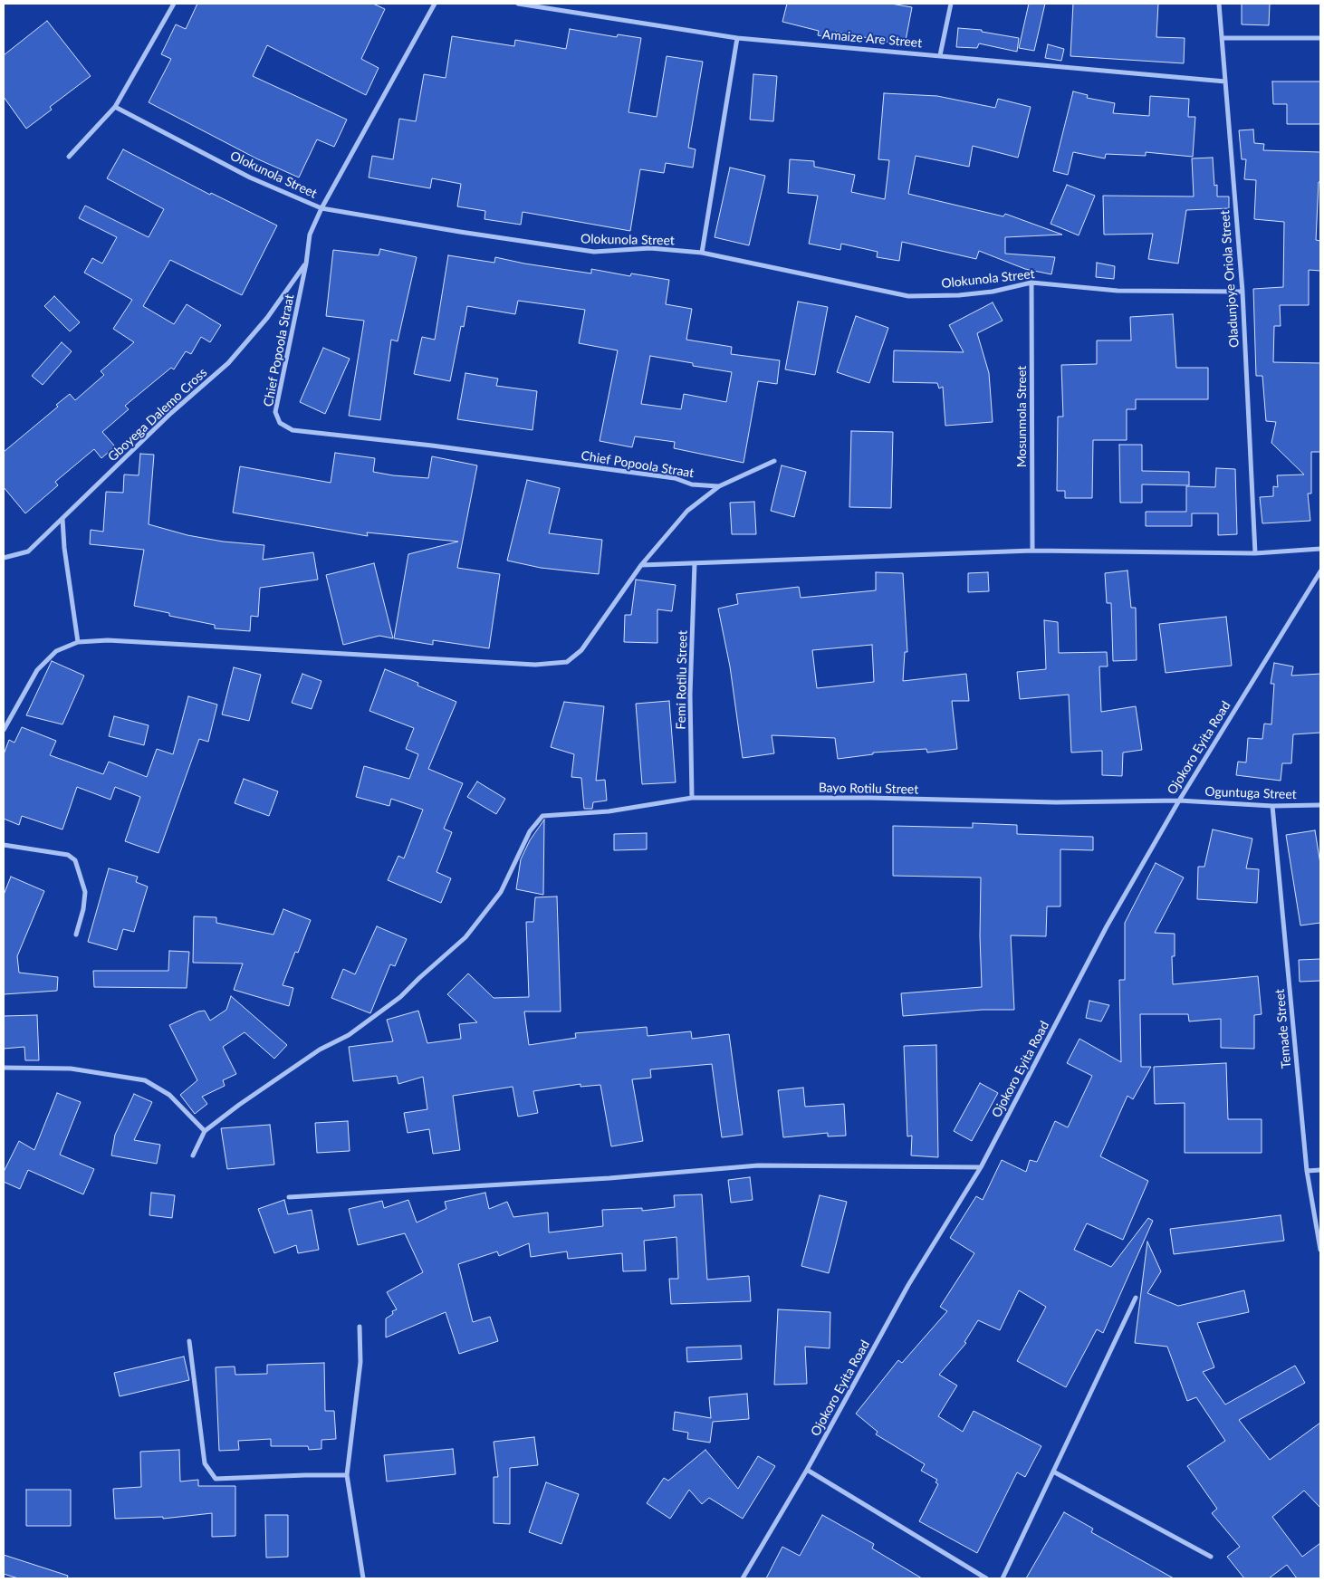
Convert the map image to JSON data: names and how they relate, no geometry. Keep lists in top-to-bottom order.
{
  "streets": {
    "street": [
      "Amaize Are Street",
      "Olokunola Street",
      "Oladunjoye Oriola Street",
      "Chief Popoola Straat",
      "Gboyega Dalemo Cross",
      "Mosunmola Street",
      "Femi Rotilu Street",
      "Ojokoro Eyita Road",
      "Bayo Rotilu Street",
      "Oguntuga Street",
      "Temade Street"
    ]
  },
  "crossings": [
    ["Amaize Are Street", "Oladunjoye Oriola Street"],
    ["Olokunola Street", "Oladunjoye Oriola Street"],
    ["Olokunola Street", "Chief Popoola Straat"],
    ["Olokunola Street", "Mosunmola Street"],
    ["Chief Popoola Straat", "Gboyega Dalemo Cross"],
    ["Femi Rotilu Street", "Bayo Rotilu Street"],
    ["Ojokoro Eyita Road", "Bayo Rotilu Street"],
    ["Ojokoro Eyita Road", "Oguntuga Street"],
    ["Bayo Rotilu Street", "Oguntuga Street"],
    ["Oguntuga Street", "Temade Street"]
  ]
}
